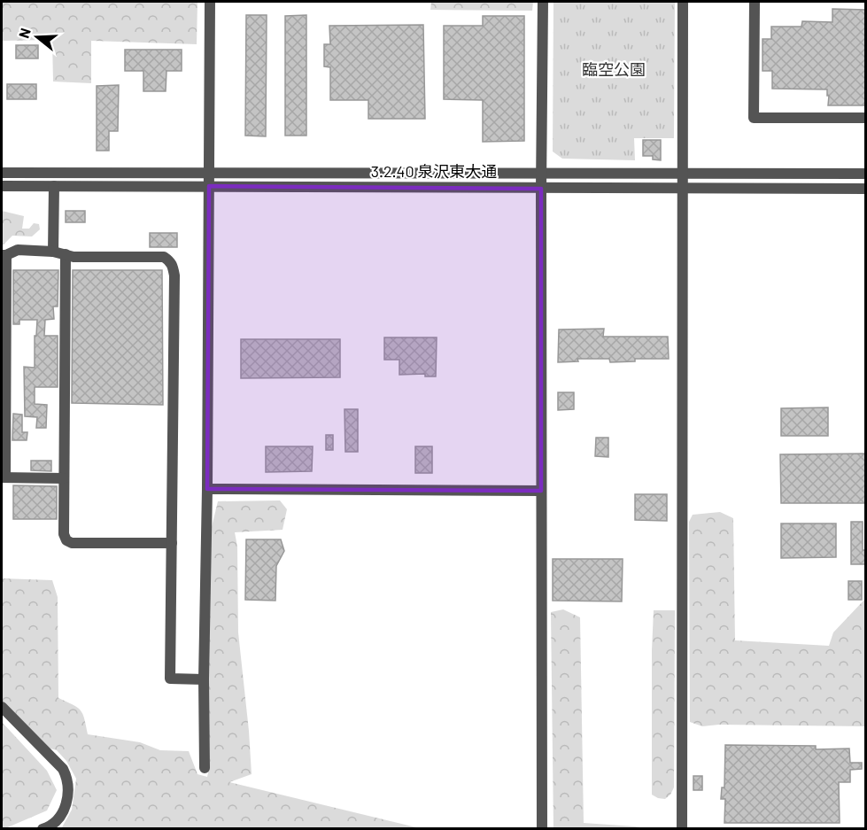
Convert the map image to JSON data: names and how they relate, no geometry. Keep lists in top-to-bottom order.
{
  "streets": {
    "street": ["3.2.40 泉沢東大通"]
  },
  "parks": ["臨空公園"],
  "north": "left"
}
